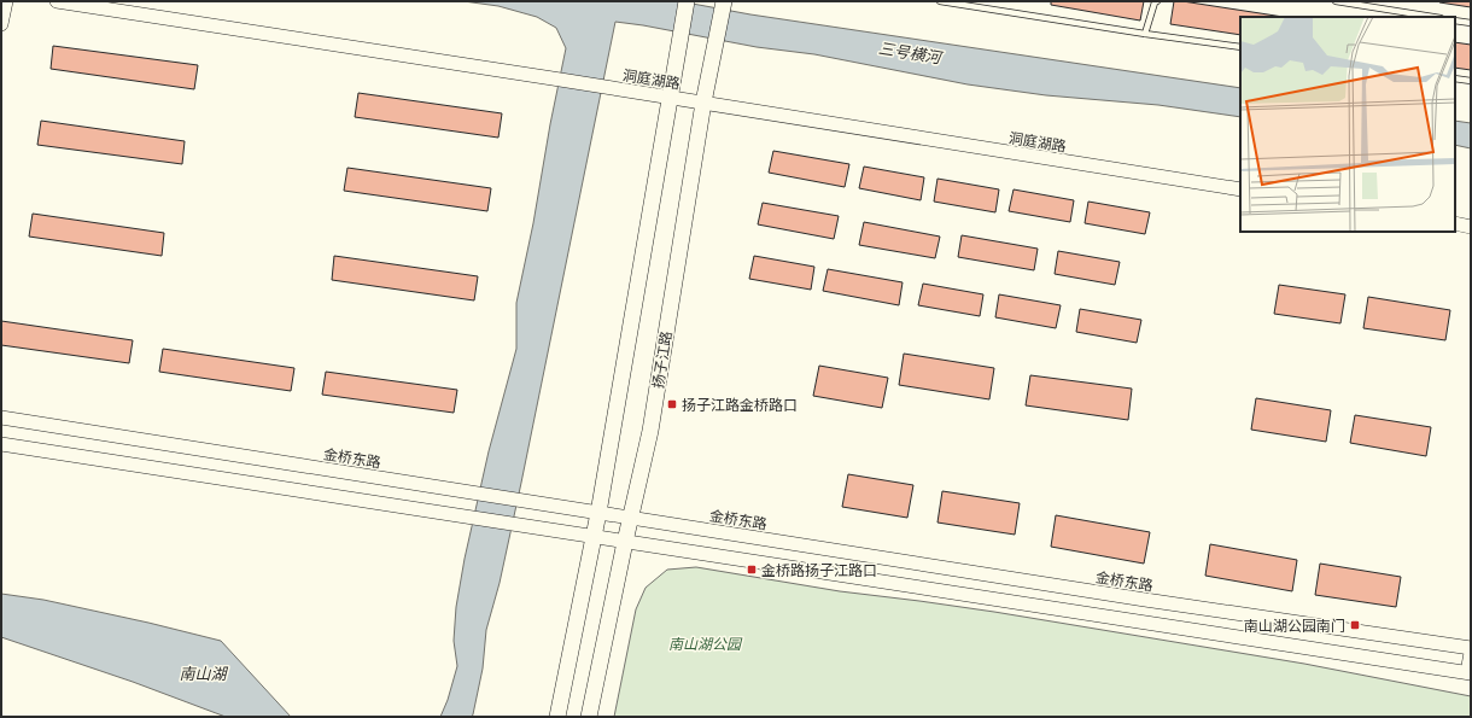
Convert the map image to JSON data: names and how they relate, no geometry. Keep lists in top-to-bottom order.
{
  "streets": {
    "main road": ["扬子江路"],
    "street": ["洞庭湖路", "金桥东路"]
  },
  "crossings": [
    ["洞庭湖路", "扬子江路"],
    ["扬子江路", "金桥东路"]
  ],
  "water": ["三号横河", "南山湖"],
  "parks": ["南山湖公园"],
  "places": {
    "transit": ["扬子江路金桥路口", "金桥路扬子江路口", "南山湖公园南门"]
  }
}
